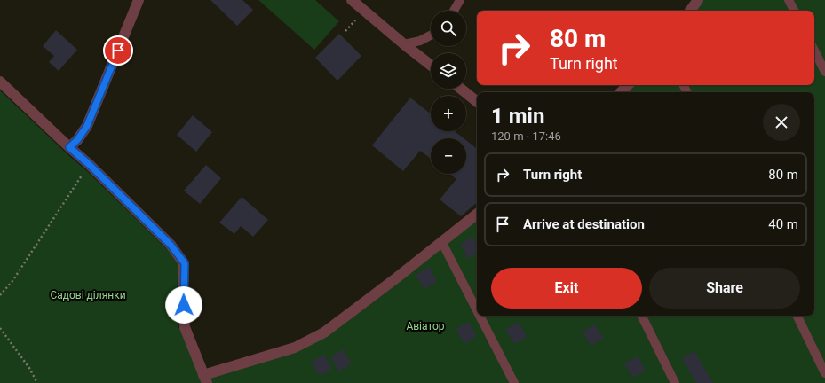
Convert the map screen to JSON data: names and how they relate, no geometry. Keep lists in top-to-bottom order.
{
  "parks": ["Садові ділянки", "Авіатор"],
  "page": {
    "map_buttons": ["+", "−"],
    "turn": ["80 m", "Turn right"],
    "heading": ["1 min", "120 m · 17:46"],
    "list": [
      {
        "name": "Turn right",
        "value": "80 m"
      },
      {
        "name": "Arrive at destination",
        "value": "40 m"
      }
    ],
    "buttons": ["Exit", "Share"]
  }
}
